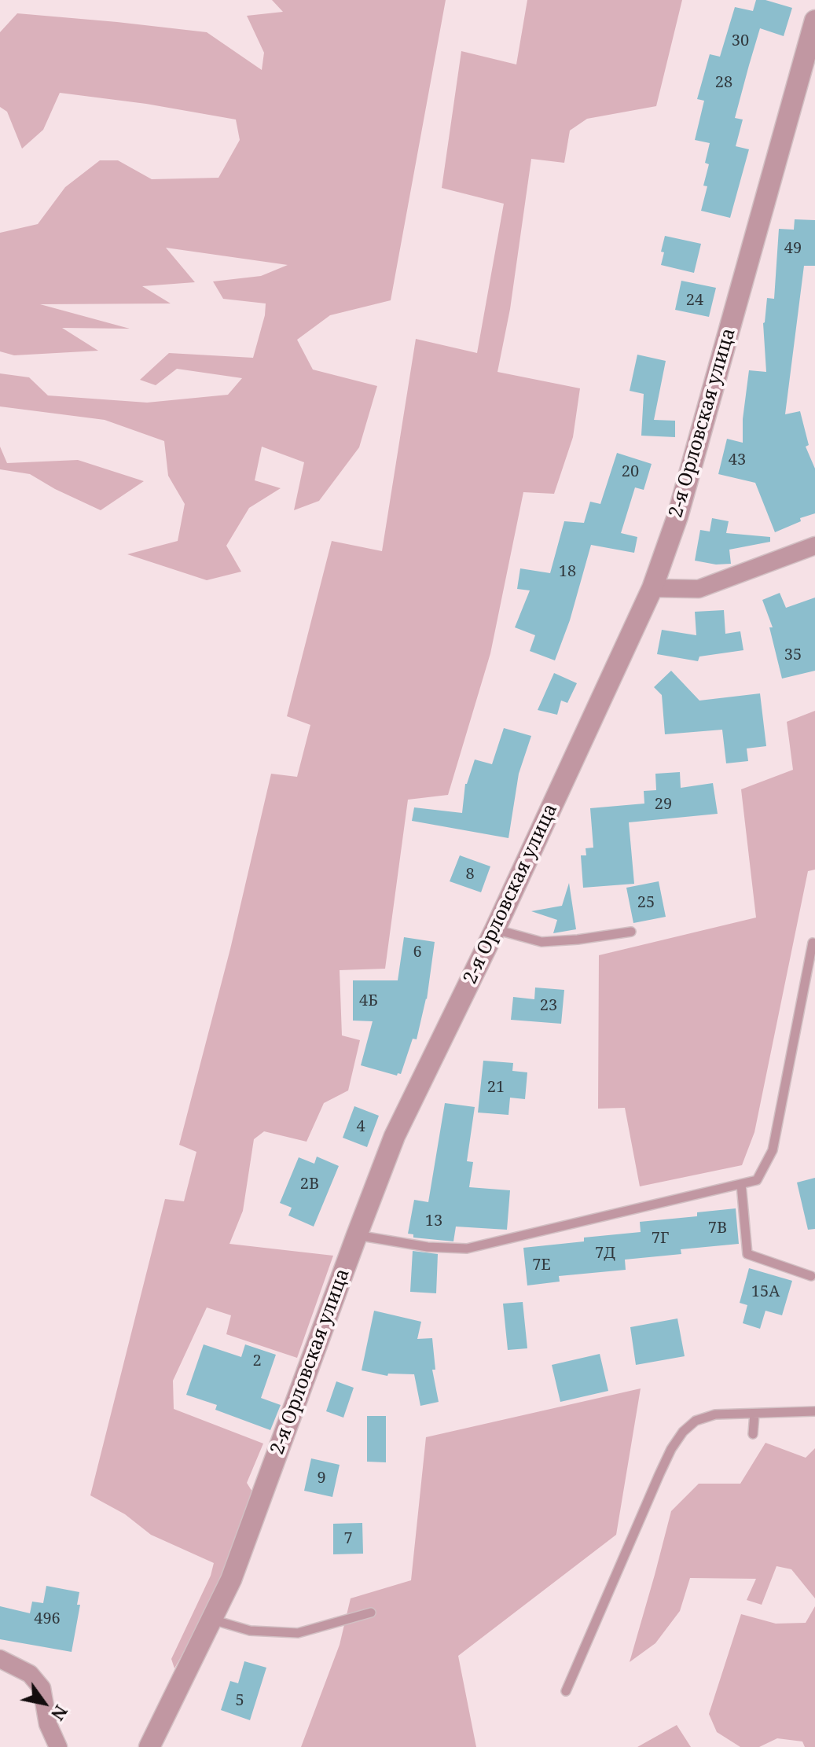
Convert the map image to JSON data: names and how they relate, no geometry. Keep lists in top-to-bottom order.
{
  "streets": {
    "street": ["2-я Орловская улица"]
  },
  "house_numbers": [
    "30",
    "28",
    "49",
    "24",
    "43",
    "20",
    "18",
    "35",
    "29",
    "8",
    "25",
    "6",
    "4Б",
    "23",
    "21",
    "4",
    "2В",
    "13",
    "7В",
    "7Г",
    "7Д",
    "7Е",
    "15А",
    "2",
    "9",
    "7",
    "496",
    "5"
  ],
  "north": "bottom right"
}
